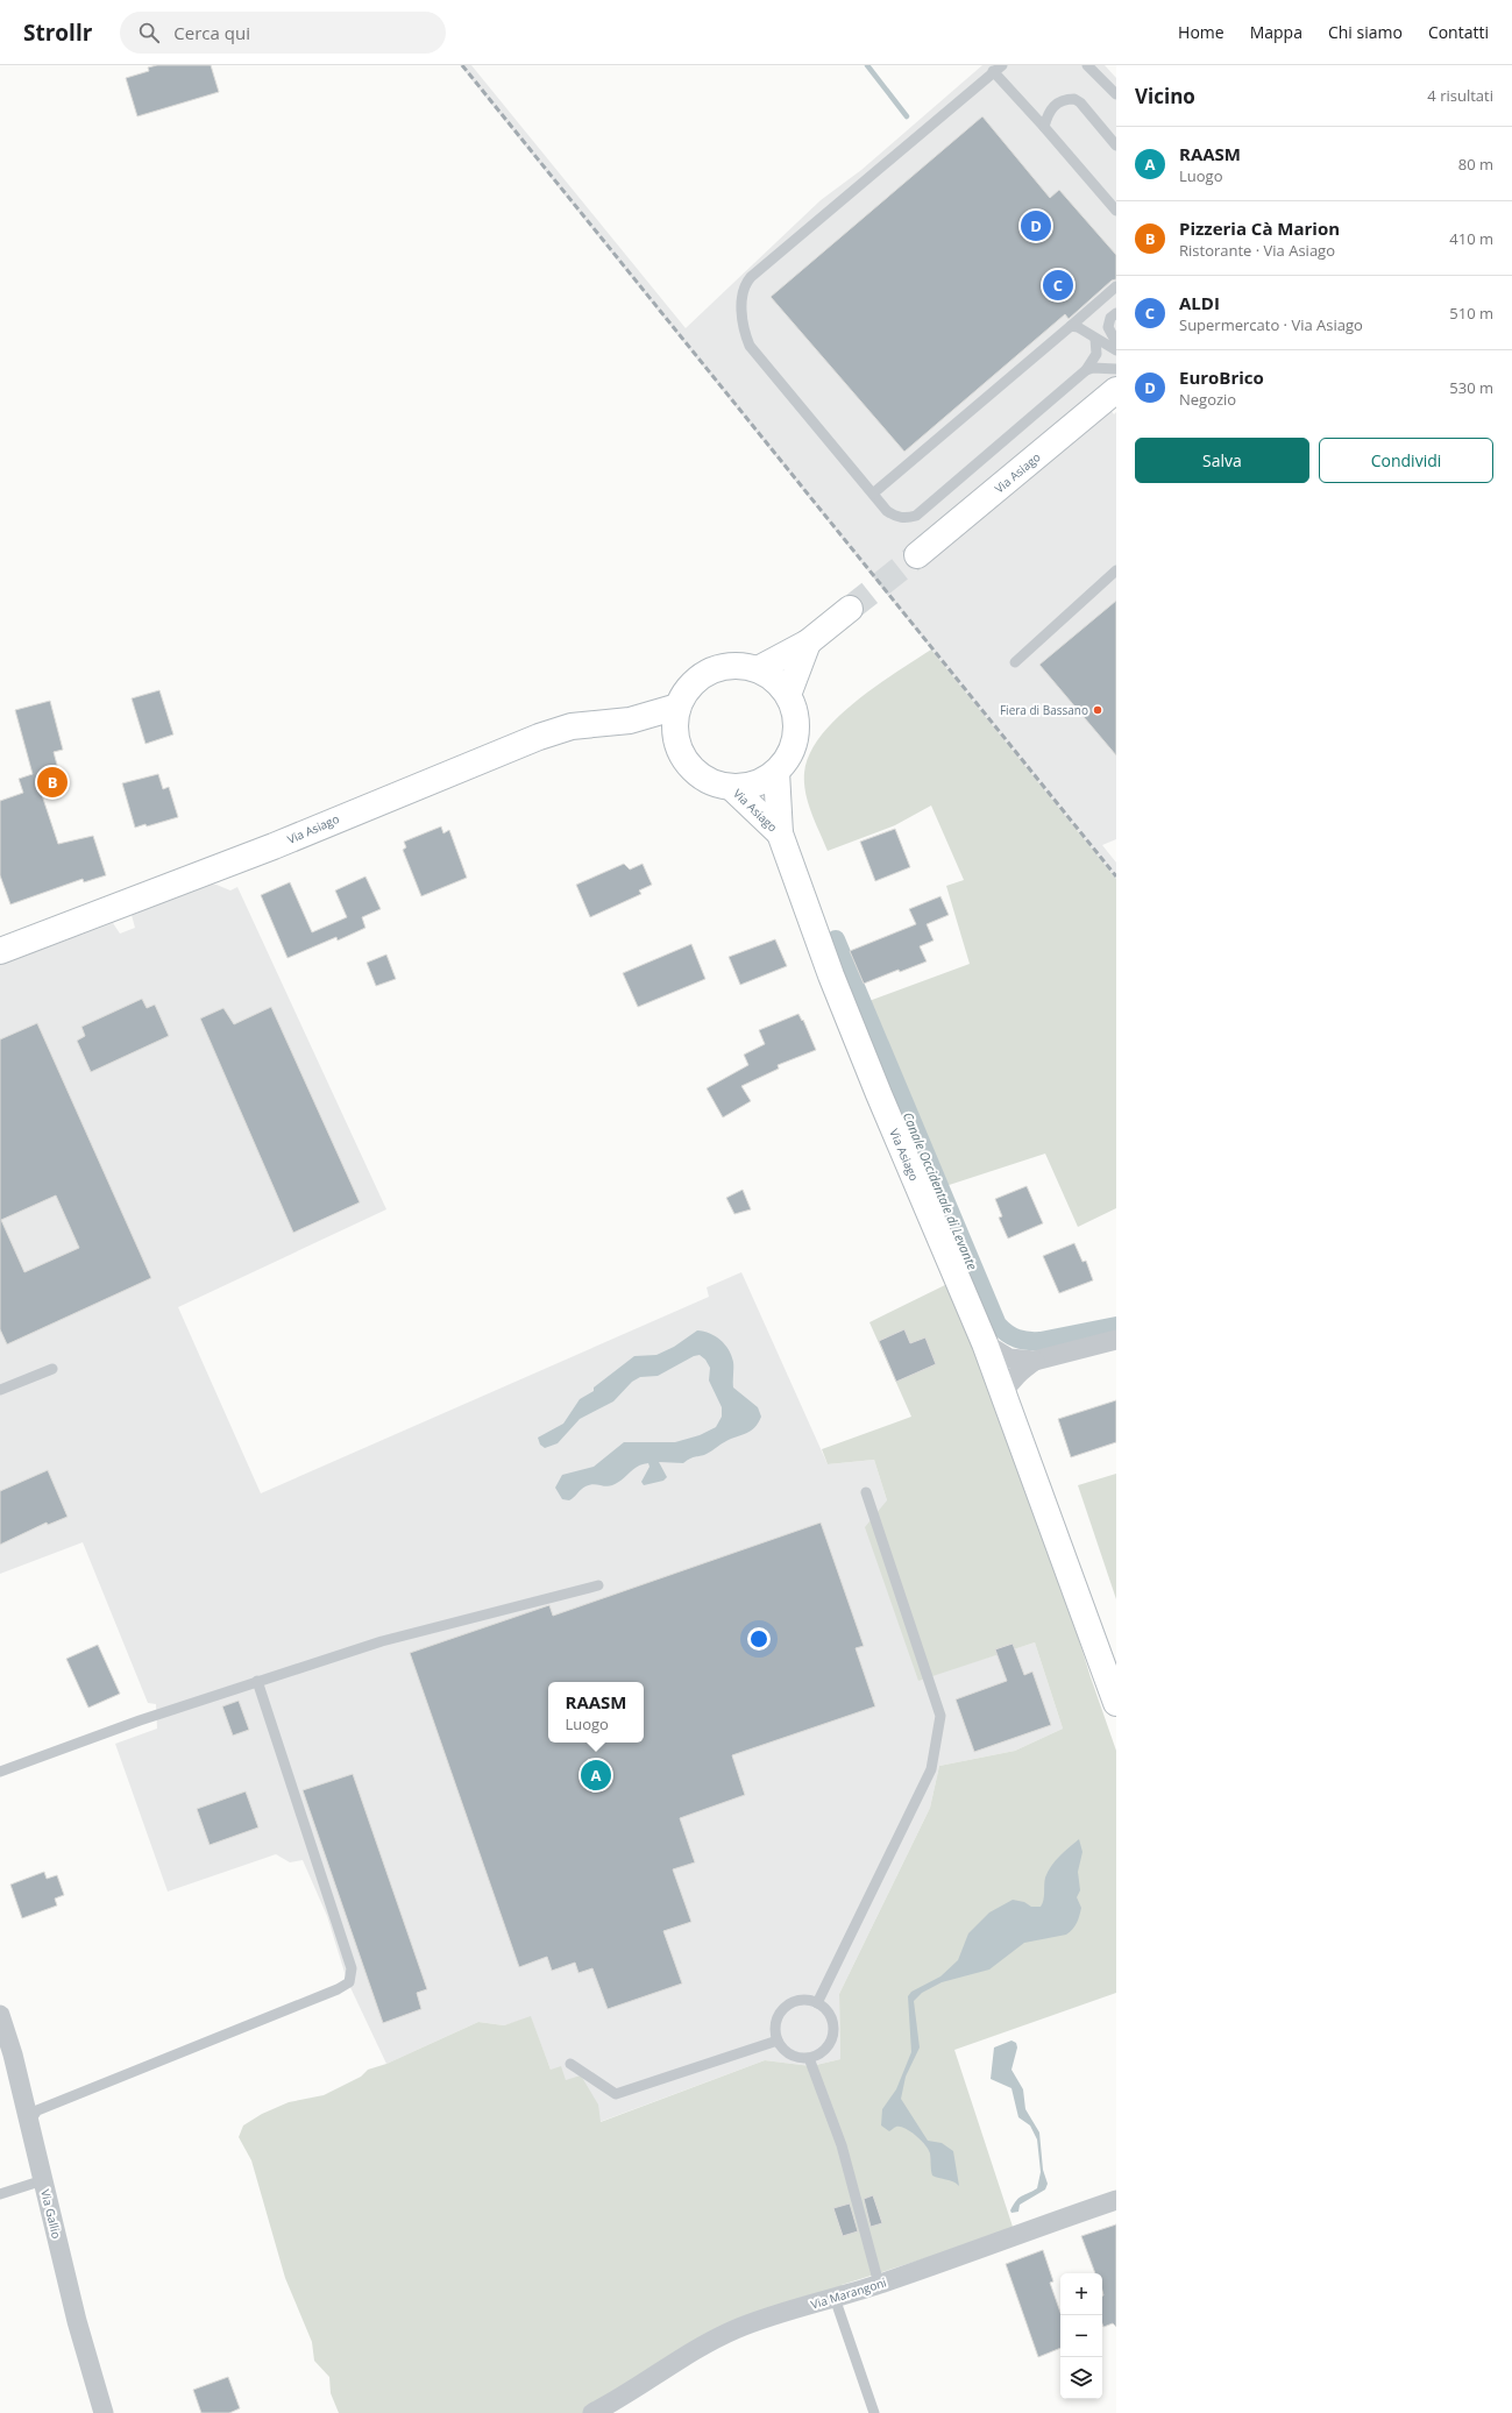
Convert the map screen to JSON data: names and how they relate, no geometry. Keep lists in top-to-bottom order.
{
  "streets": {
    "main road": ["Via Asiago"],
    "street": ["Via Gallio", "Via Marangoni"]
  },
  "water": ["Canale Occidentale di Levante"],
  "places": ["Fiera di Bassano"],
  "page": {
    "header": "Strollr",
    "search": "Cerca qui",
    "nav": [
      "Home",
      "Mappa",
      "Chi siamo",
      "Contatti"
    ],
    "heading": ["Vicino", "4 risultati"],
    "list": [
      {
        "mark": "A",
        "name": "RAASM",
        "note": "Luogo",
        "value": "80 m"
      },
      {
        "mark": "B",
        "name": "Pizzeria Cà Marion",
        "note": "Ristorante · Via Asiago",
        "value": "410 m"
      },
      {
        "mark": "C",
        "name": "ALDI",
        "note": "Supermercato · Via Asiago",
        "value": "510 m"
      },
      {
        "mark": "D",
        "name": "EuroBrico",
        "note": "Negozio",
        "value": "530 m"
      }
    ],
    "pins": [
      "D",
      "C",
      "B",
      "A"
    ],
    "buttons": ["Salva", "Condividi"],
    "popup": ["RAASM", "Luogo"],
    "map_buttons": ["+", "−"]
  }
}
